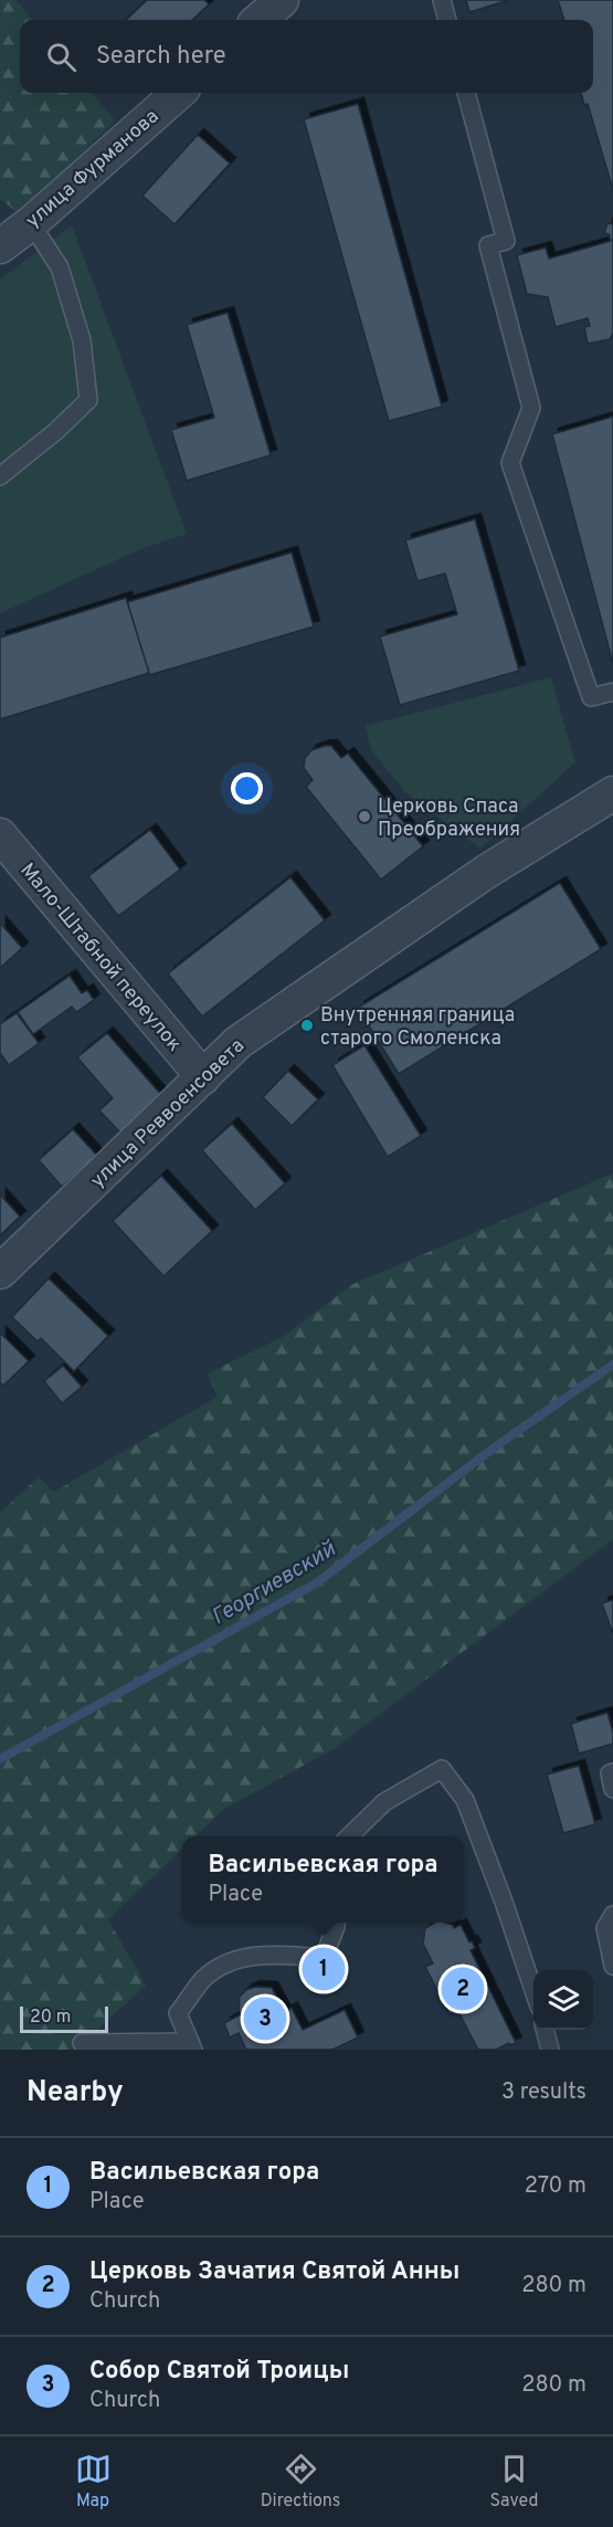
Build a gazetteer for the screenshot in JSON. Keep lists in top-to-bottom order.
{
  "streets": {
    "street": ["улица Фурманова", "Мало-Штабной переулок", "улица Реввоенсовета"]
  },
  "crossings": [
    ["Мало-Штабной переулок", "улица Реввоенсовета"]
  ],
  "water": ["Георгиевский"],
  "places": ["Церковь Спаса Преображения", "Внутренняя граница старого Смоленска"],
  "scale_bar": "20 m",
  "page": {
    "search": "Search here",
    "popup": ["Васильевская гора", "Place"],
    "pins": ["1", "2", "3"],
    "scale": "20 m",
    "heading": ["Nearby", "3 results"],
    "list": [
      {
        "mark": "1",
        "name": "Васильевская гора",
        "note": "Place",
        "value": "270 m"
      },
      {
        "mark": "2",
        "name": "Церковь Зачатия Святой Анны",
        "note": "Church",
        "value": "280 m"
      },
      {
        "mark": "3",
        "name": "Собор Святой Троицы",
        "note": "Church",
        "value": "280 m"
      }
    ],
    "nav": ["Map", "Directions", "Saved"]
  }
}
